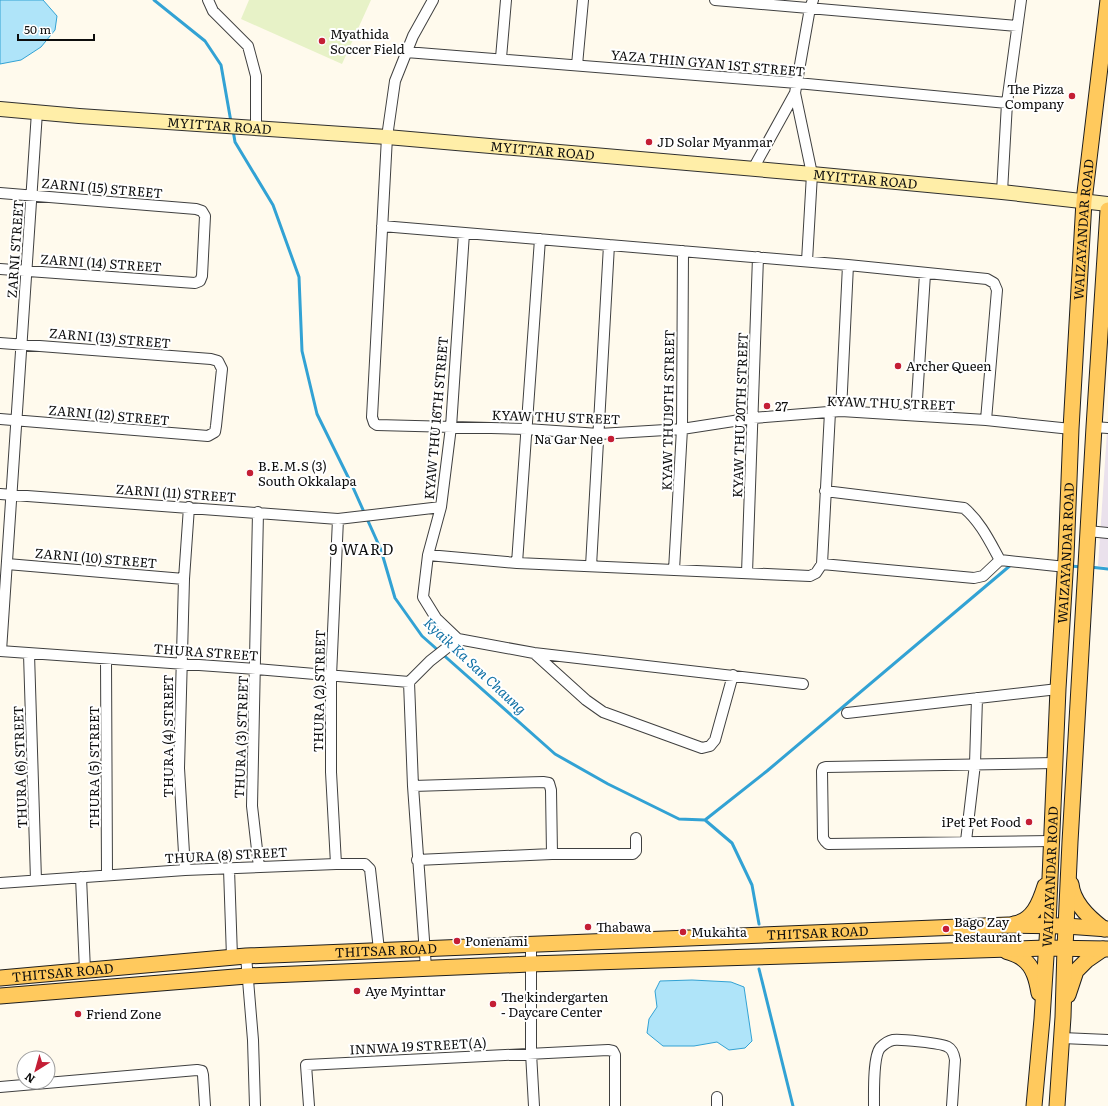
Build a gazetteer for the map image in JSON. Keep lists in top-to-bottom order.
{
  "streets": {
    "main road": ["MYITTAR ROAD", "WAIZAYANDAR ROAD", "THITSAR ROAD"],
    "street": [
      "YAZA THIN GYAN 1ST STREET",
      "ZARNI (15) STREET",
      "ZARNI STREET",
      "ZARNI (14) STREET",
      "ZARNI (13) STREET",
      "KYAW THU STREET",
      "KYAW THU19TH STREET",
      "ZARNI (12) STREET",
      "KYAW THU 20TH STREET",
      "KYAW THU 16TH STREET",
      "ZARNI (11) STREET",
      "ZARNI (10) STREET",
      "THURA STREET",
      "THURA (2) STREET",
      "THURA (4) STREET",
      "THURA (3) STREET",
      "THURA (6) STREET",
      "THURA (5) STREET",
      "THURA (8) STREET",
      "INNWA 19 STREET(A)"
    ]
  },
  "crossings": [
    ["YAZA THIN GYAN 1ST STREET", "KYAW THU STREET"],
    ["MYITTAR ROAD", "WAIZAYANDAR ROAD"],
    ["MYITTAR ROAD", "ZARNI STREET"],
    ["MYITTAR ROAD", "KYAW THU STREET"],
    ["ZARNI (15) STREET", "ZARNI STREET"],
    ["ZARNI (15) STREET", "ZARNI (14) STREET"],
    ["WAIZAYANDAR ROAD", "KYAW THU STREET"],
    ["WAIZAYANDAR ROAD", "THITSAR ROAD"],
    ["ZARNI STREET", "ZARNI (14) STREET"],
    ["ZARNI STREET", "ZARNI (13) STREET"],
    ["ZARNI STREET", "ZARNI (12) STREET"],
    ["ZARNI STREET", "ZARNI (11) STREET"],
    ["ZARNI STREET", "ZARNI (10) STREET"],
    ["ZARNI STREET", "THURA STREET"],
    ["ZARNI (13) STREET", "ZARNI (12) STREET"],
    ["KYAW THU STREET", "KYAW THU19TH STREET"],
    ["KYAW THU STREET", "KYAW THU 20TH STREET"],
    ["KYAW THU STREET", "KYAW THU 16TH STREET"],
    ["KYAW THU 16TH STREET", "ZARNI (11) STREET"],
    ["ZARNI (11) STREET", "THURA (2) STREET"],
    ["ZARNI (11) STREET", "THURA (4) STREET"],
    ["ZARNI (11) STREET", "THURA (3) STREET"],
    ["ZARNI (10) STREET", "THURA (4) STREET"],
    ["THURA STREET", "THURA (2) STREET"],
    ["THURA STREET", "THURA (4) STREET"],
    ["THURA STREET", "THURA (3) STREET"],
    ["THURA STREET", "THURA (6) STREET"],
    ["THURA STREET", "THURA (5) STREET"],
    ["THURA (2) STREET", "THURA (8) STREET"],
    ["THURA (4) STREET", "THURA (8) STREET"],
    ["THURA (3) STREET", "THURA (8) STREET"],
    ["THURA (6) STREET", "THURA (8) STREET"],
    ["THURA (5) STREET", "THURA (8) STREET"],
    ["THURA (8) STREET", "THITSAR ROAD"]
  ],
  "districts": ["9 WARD"],
  "water": ["Kyaik Ka San Chaung"],
  "places": [
    "Myathida Soccer Field",
    "The Pizza Company",
    "JD Solar Myanmar",
    "Archer Queen",
    "27",
    "Na Gar Nee",
    "B.E.M.S (3) South Okkalapa",
    "iPet Pet Food",
    "Thabawa",
    "Bago Zay Restaurant",
    "Mukahta",
    "Ponenami",
    "Aye Myinttar",
    "The kindergarten - Daycare Center",
    "Friend Zone"
  ],
  "scale_bar": "50 m",
  "north": "bottom left"
}
